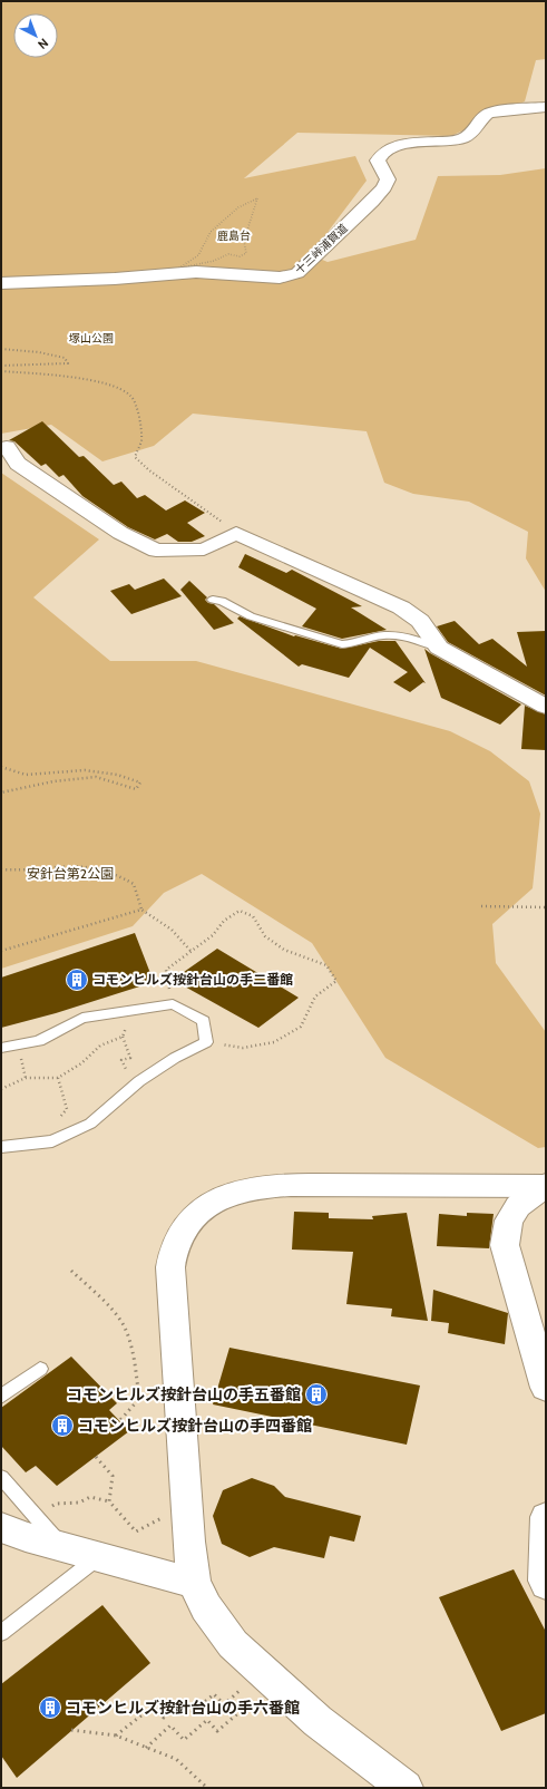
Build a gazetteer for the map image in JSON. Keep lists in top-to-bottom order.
{
  "streets": {
    "street": ["十三峠浦賀道"]
  },
  "parks": ["鹿島台", "塚山公園", "安針台第2公園"],
  "places": {
    "building": [
      "コモンヒルズ按針台山の手二番館",
      "コモンヒルズ按針台山の手五番館",
      "コモンヒルズ按針台山の手四番館",
      "コモンヒルズ按針台山の手六番館"
    ]
  },
  "north": "bottom right"
}
